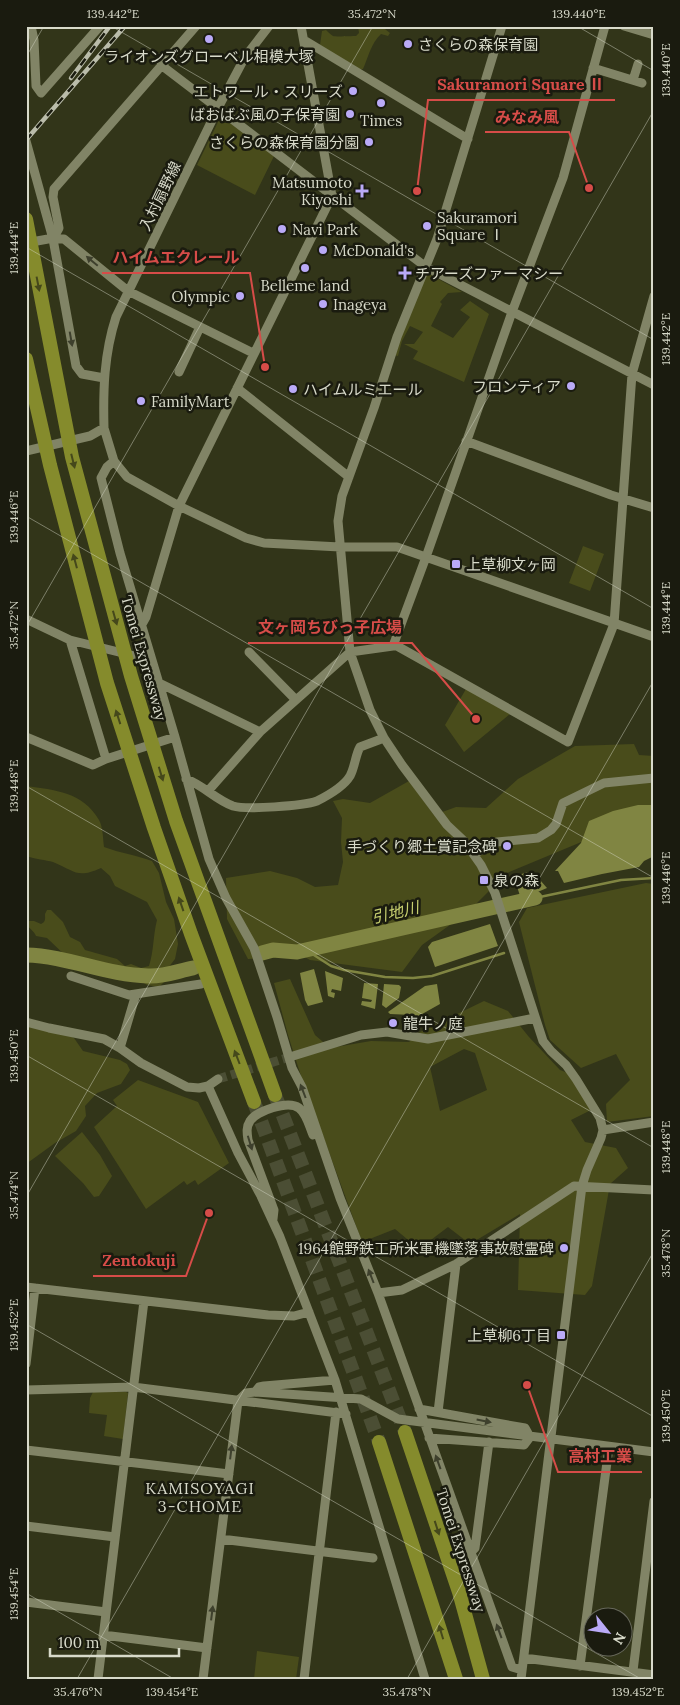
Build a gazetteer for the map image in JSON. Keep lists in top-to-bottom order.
{
  "streets": {
    "highway": ["Tomei Expressway"],
    "street": ["入村扇野線"]
  },
  "districts": ["KAMISOYAGI 3-CHOME"],
  "water": ["引地川"],
  "places": {
    "other": [
      "ライオンズグローベル相模大塚",
      "さくらの森保育園",
      "エトワール・スリーズ",
      "Times",
      "ばおばぶ風の子保育園",
      "さくらの森保育園分園",
      "みなみ風",
      "Sakuramori Square Ⅱ",
      "Sakuramori Square Ⅰ",
      "Navi Park",
      "McDonald's",
      "Belleme land",
      "Olympic",
      "Inageya",
      "ハイムエクレール",
      "フロンティア",
      "ハイムルミエール",
      "FamilyMart",
      "文ヶ岡ちびっ子広場",
      "手づくり郷土賞記念碑",
      "龍牛ノ庭",
      "Zentokuji",
      "1964館野鉄工所米軍機墜落事故慰霊碑",
      "高村工業"
    ],
    "health": ["Matsumoto Kiyoshi", "チアーズファーマシー"],
    "transit": ["上草柳文ヶ岡", "泉の森", "上草柳6丁目"]
  },
  "scale_bar": "100 m",
  "north": "bottom right",
  "coordinates": [
    "139.442°E",
    "35.472°N",
    "139.440°E",
    "139.444°E",
    "139.446°E",
    "139.448°E",
    "139.450°E",
    "35.474°N",
    "35.478°N",
    "139.452°E",
    "139.454°E",
    "35.476°N"
  ]
}
